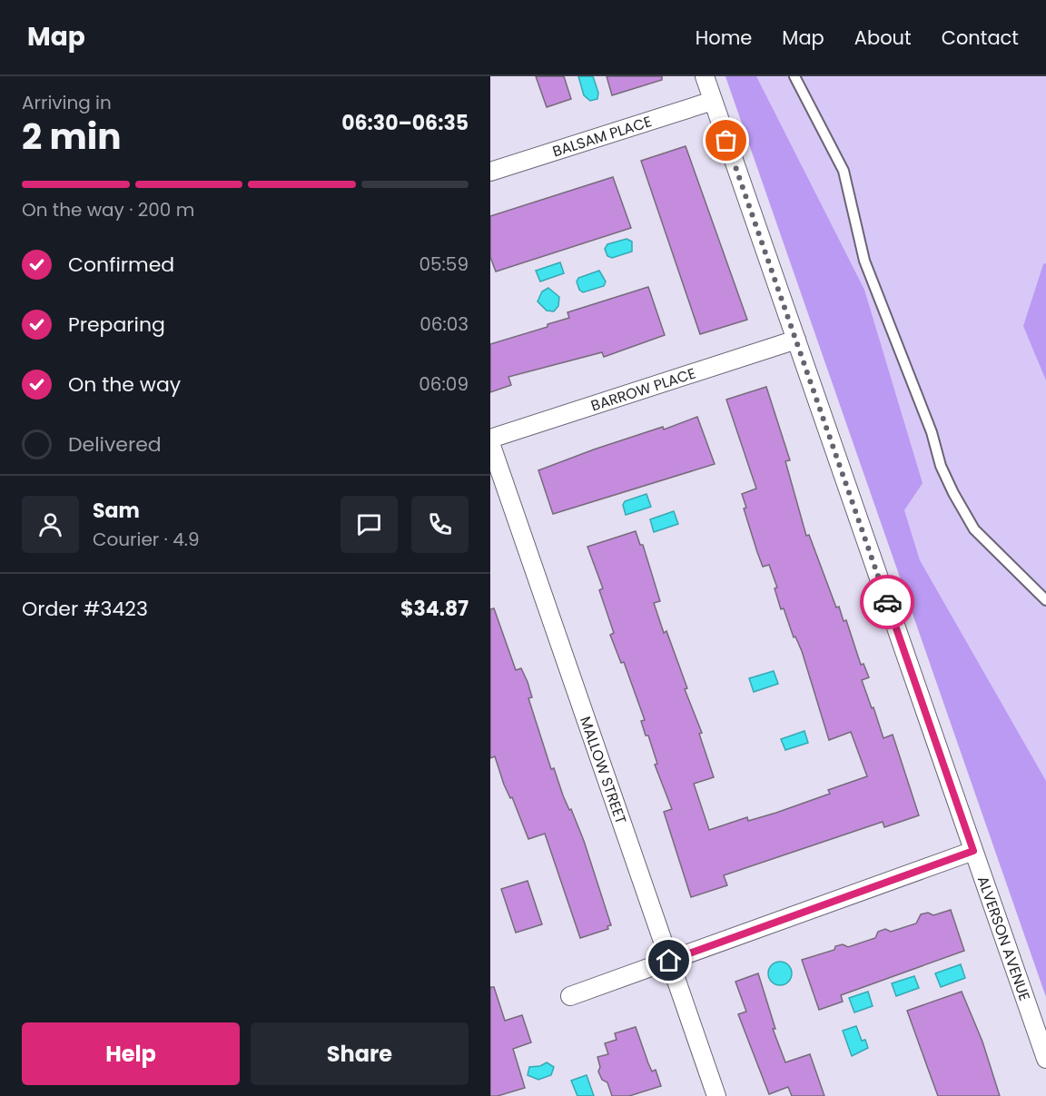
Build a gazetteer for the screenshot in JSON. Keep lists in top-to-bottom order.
{
  "streets": {
    "street": [
      "BALSAM PLACE",
      "BARROW PLACE",
      "MALLOW STREET",
      "ALVERSON AVENUE"
    ]
  },
  "crossings": [
    ["BALSAM PLACE", "ALVERSON AVENUE"],
    ["BARROW PLACE", "ALVERSON AVENUE"]
  ],
  "page": {
    "header": "Map",
    "nav": [
      "Home",
      "Map",
      "About",
      "Contact"
    ],
    "heading": ["2 min", "Arriving in", "06:30–06:35"],
    "panel": [
      "Sam",
      "Courier · 4.9",
      "Order #3423",
      "$34.87"
    ],
    "bar": "On the way · 200 m",
    "list": [
      ["Confirmed", "05:59"],
      ["Preparing", "06:03"],
      ["On the way", "06:09"],
      "Delivered"
    ],
    "buttons": ["Help", "Share"]
  }
}
